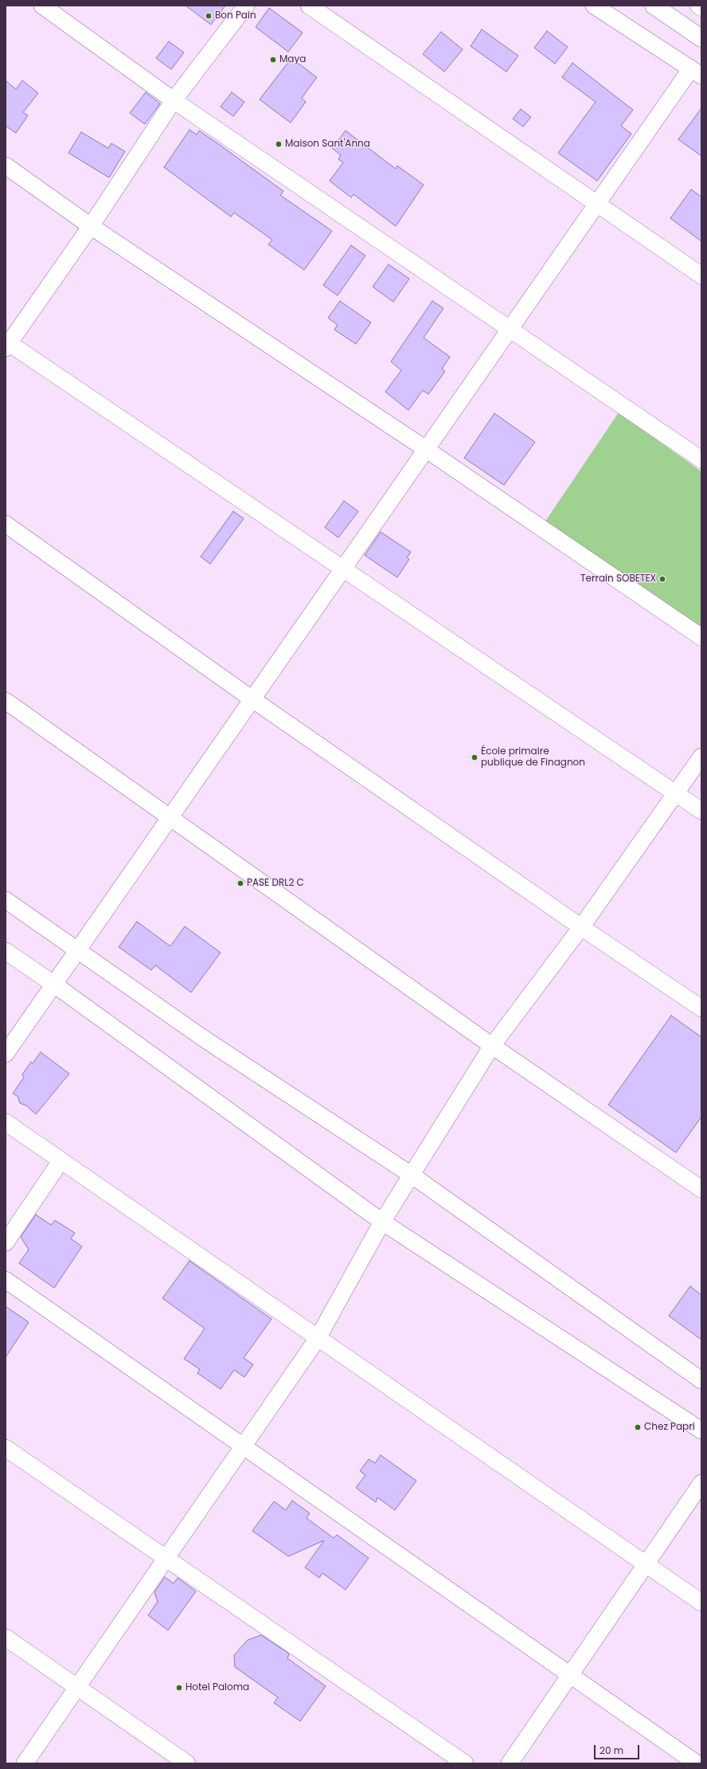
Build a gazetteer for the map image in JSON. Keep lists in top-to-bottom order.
{
  "places": [
    "Bon Pain",
    "Maya",
    "Maison Sant'Anna",
    "Terrain SOBETEX",
    "École primaire publique de Finagnon",
    "PASE DRL2 C",
    "Chez Papri",
    "Hotel Paloma"
  ],
  "scale_bar": "20 m"
}
